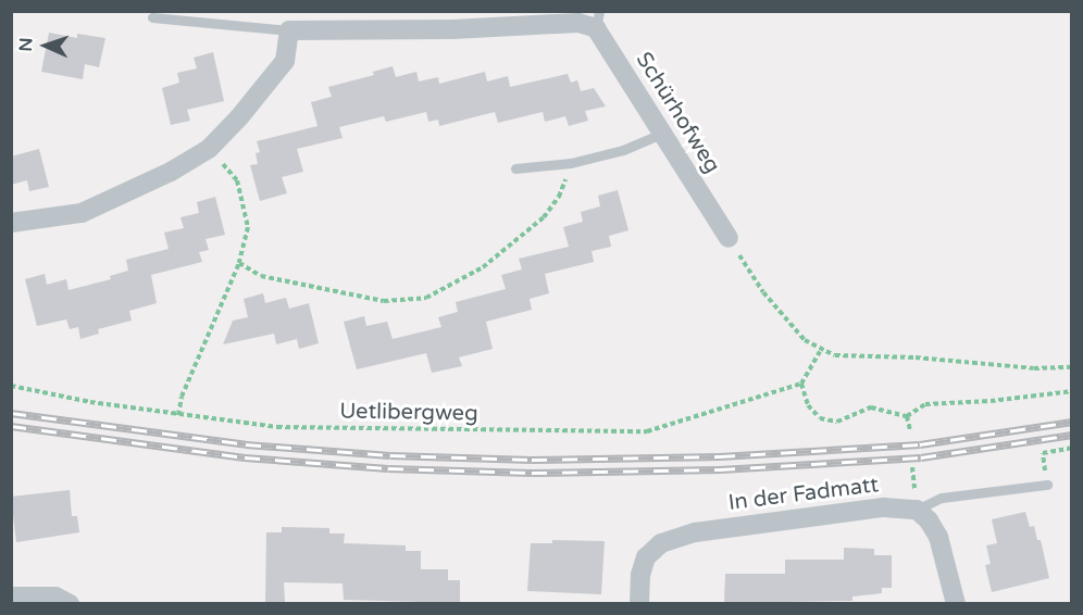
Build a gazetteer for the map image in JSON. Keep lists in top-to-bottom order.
{
  "streets": {
    "street": ["Schürhofweg", "In der Fadmatt"],
    "path": ["Uetlibergweg"]
  },
  "north": "left"
}
